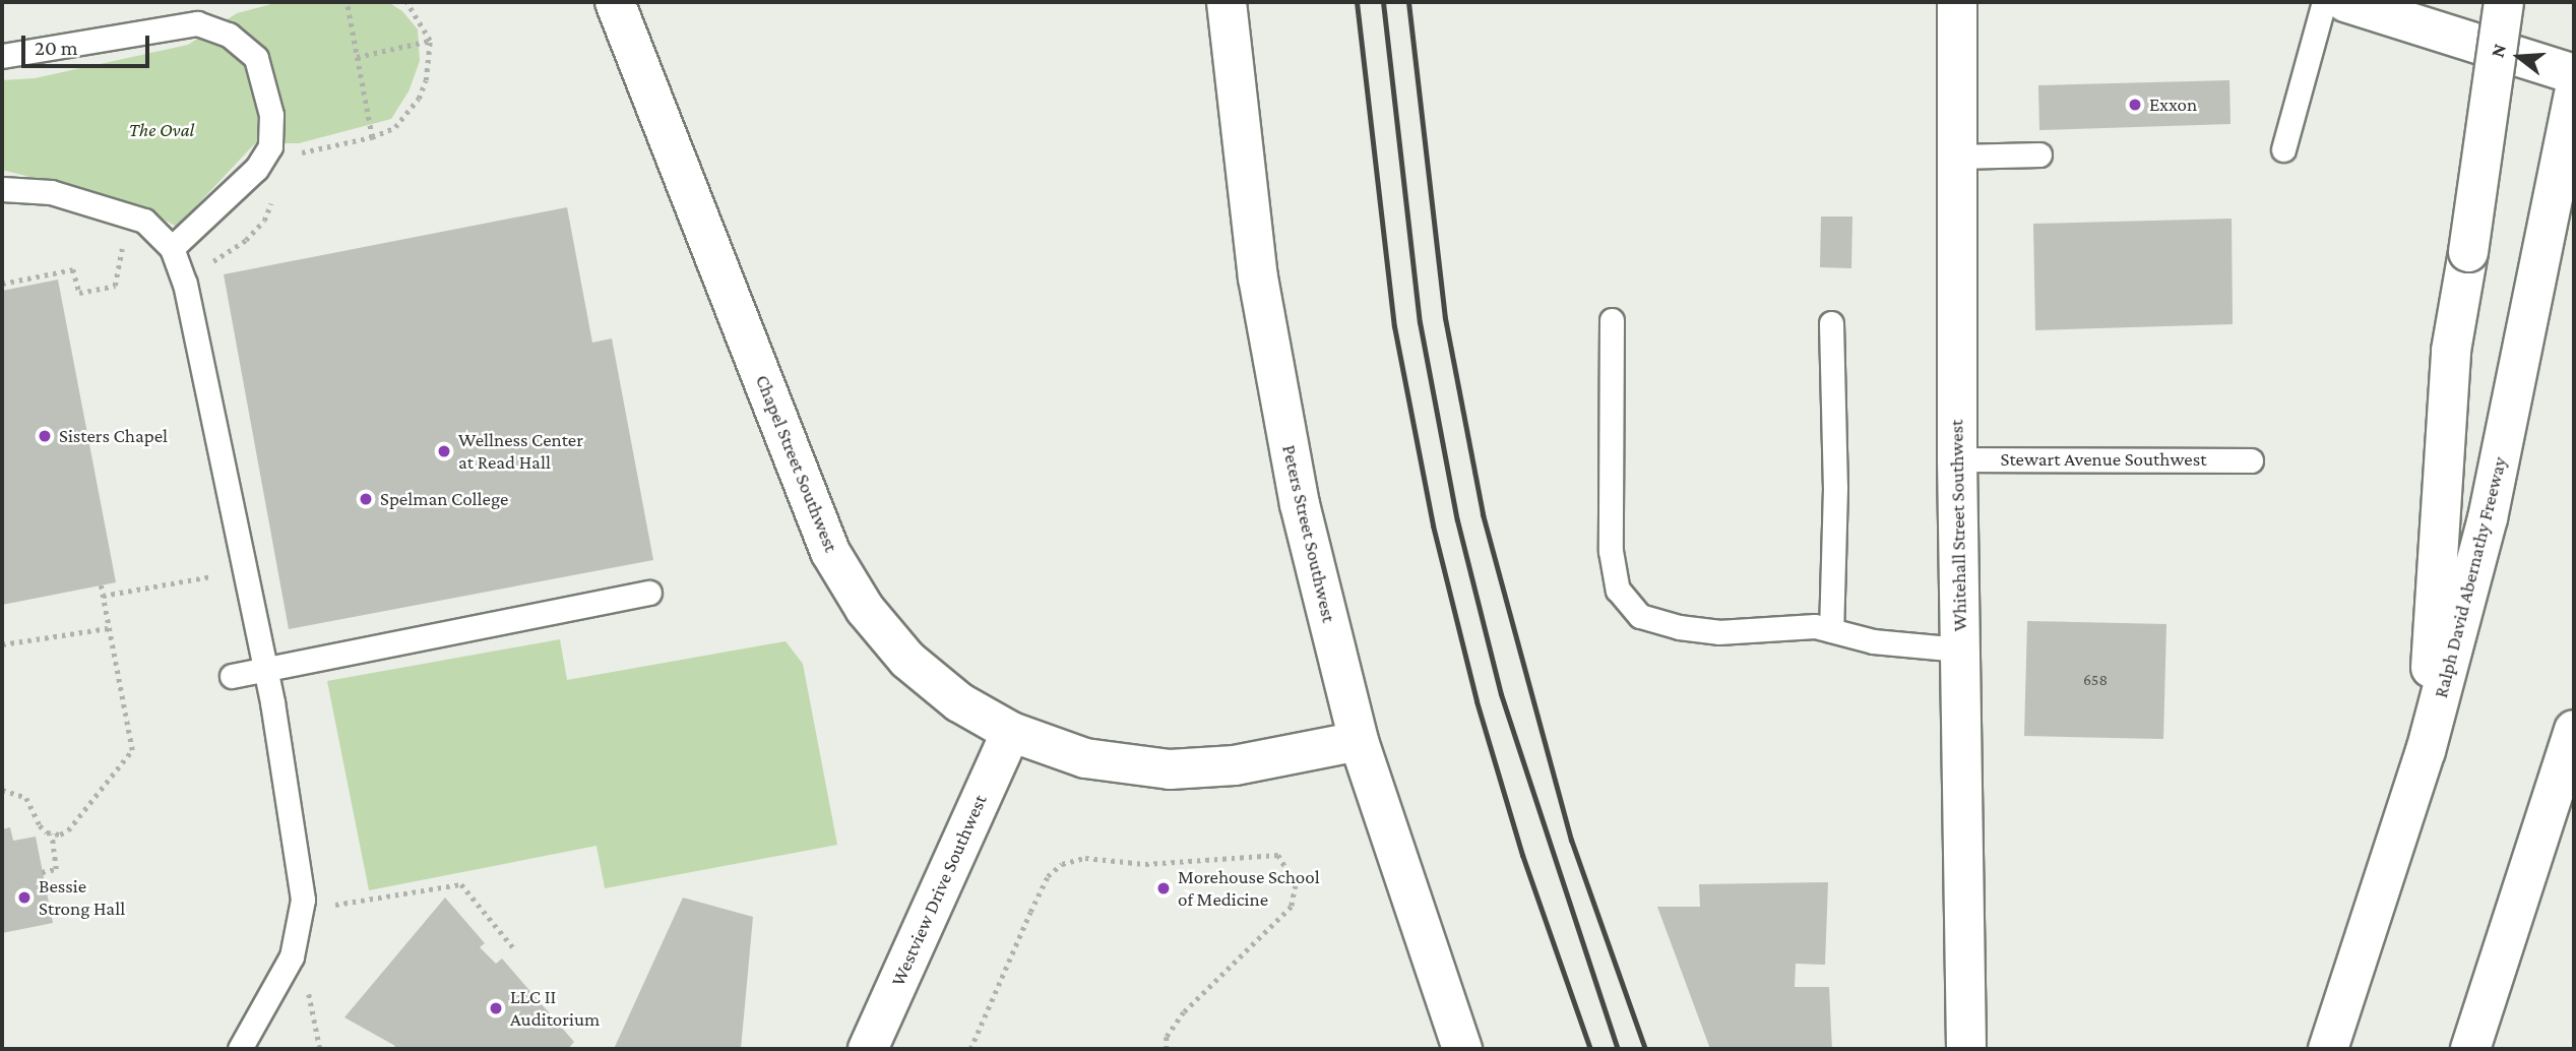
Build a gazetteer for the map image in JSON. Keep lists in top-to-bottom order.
{
  "streets": {
    "main road": [
      "Chapel Street Southwest",
      "Whitehall Street Southwest",
      "Peters Street Southwest",
      "Ralph David Abernathy Freeway",
      "Westview Drive Southwest"
    ],
    "lane": ["Stewart Avenue Southwest"]
  },
  "crossings": [
    ["Stewart Avenue Southwest", "Whitehall Street Southwest"],
    ["Chapel Street Southwest", "Peters Street Southwest"],
    ["Chapel Street Southwest", "Westview Drive Southwest"]
  ],
  "parks": ["The Oval"],
  "places": [
    "Exxon",
    "Sisters Chapel",
    "Wellness Center at Read Hall",
    "Spelman College",
    "Morehouse School of Medicine",
    "Bessie Strong Hall",
    "LLC II Auditorium"
  ],
  "house_numbers": ["658"],
  "scale_bar": "20 m",
  "north": "left"
}
